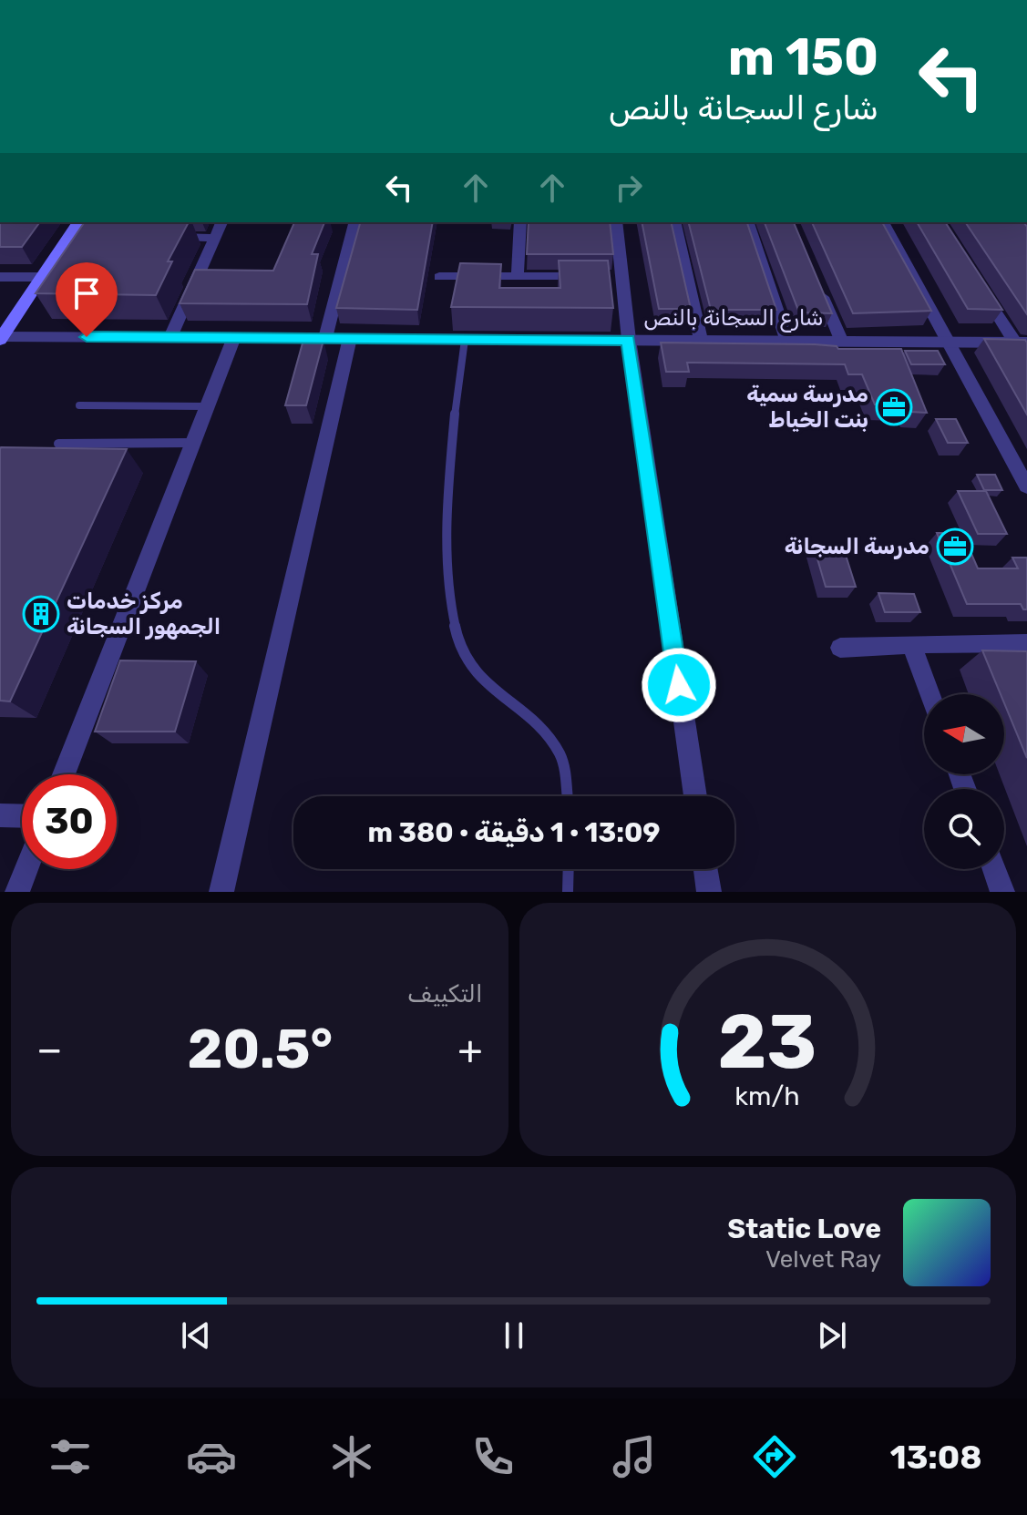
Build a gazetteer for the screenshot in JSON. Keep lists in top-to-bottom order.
{
  "streets": {
    "street": ["شارع السجانة بالنص"]
  },
  "places": {
    "office": ["مدرسة سمية بنت الخياط", "مدرسة السجانة"],
    "building": ["مركز خدمات الجمهور السجانة"]
  },
  "north": "left",
  "page": {
    "turn": ["150 m", "شارع السجانة بالنص"],
    "limit": "30",
    "trip": "13:09 · 1 دقيقة · 380 m",
    "tile": "التكييف",
    "heat": ["−", "20.5°", "+"],
    "song": ["Static Love", "Velvet Ray"],
    "tabs": "13:08",
    "gauge": ["23", "km/h"]
  }
}
